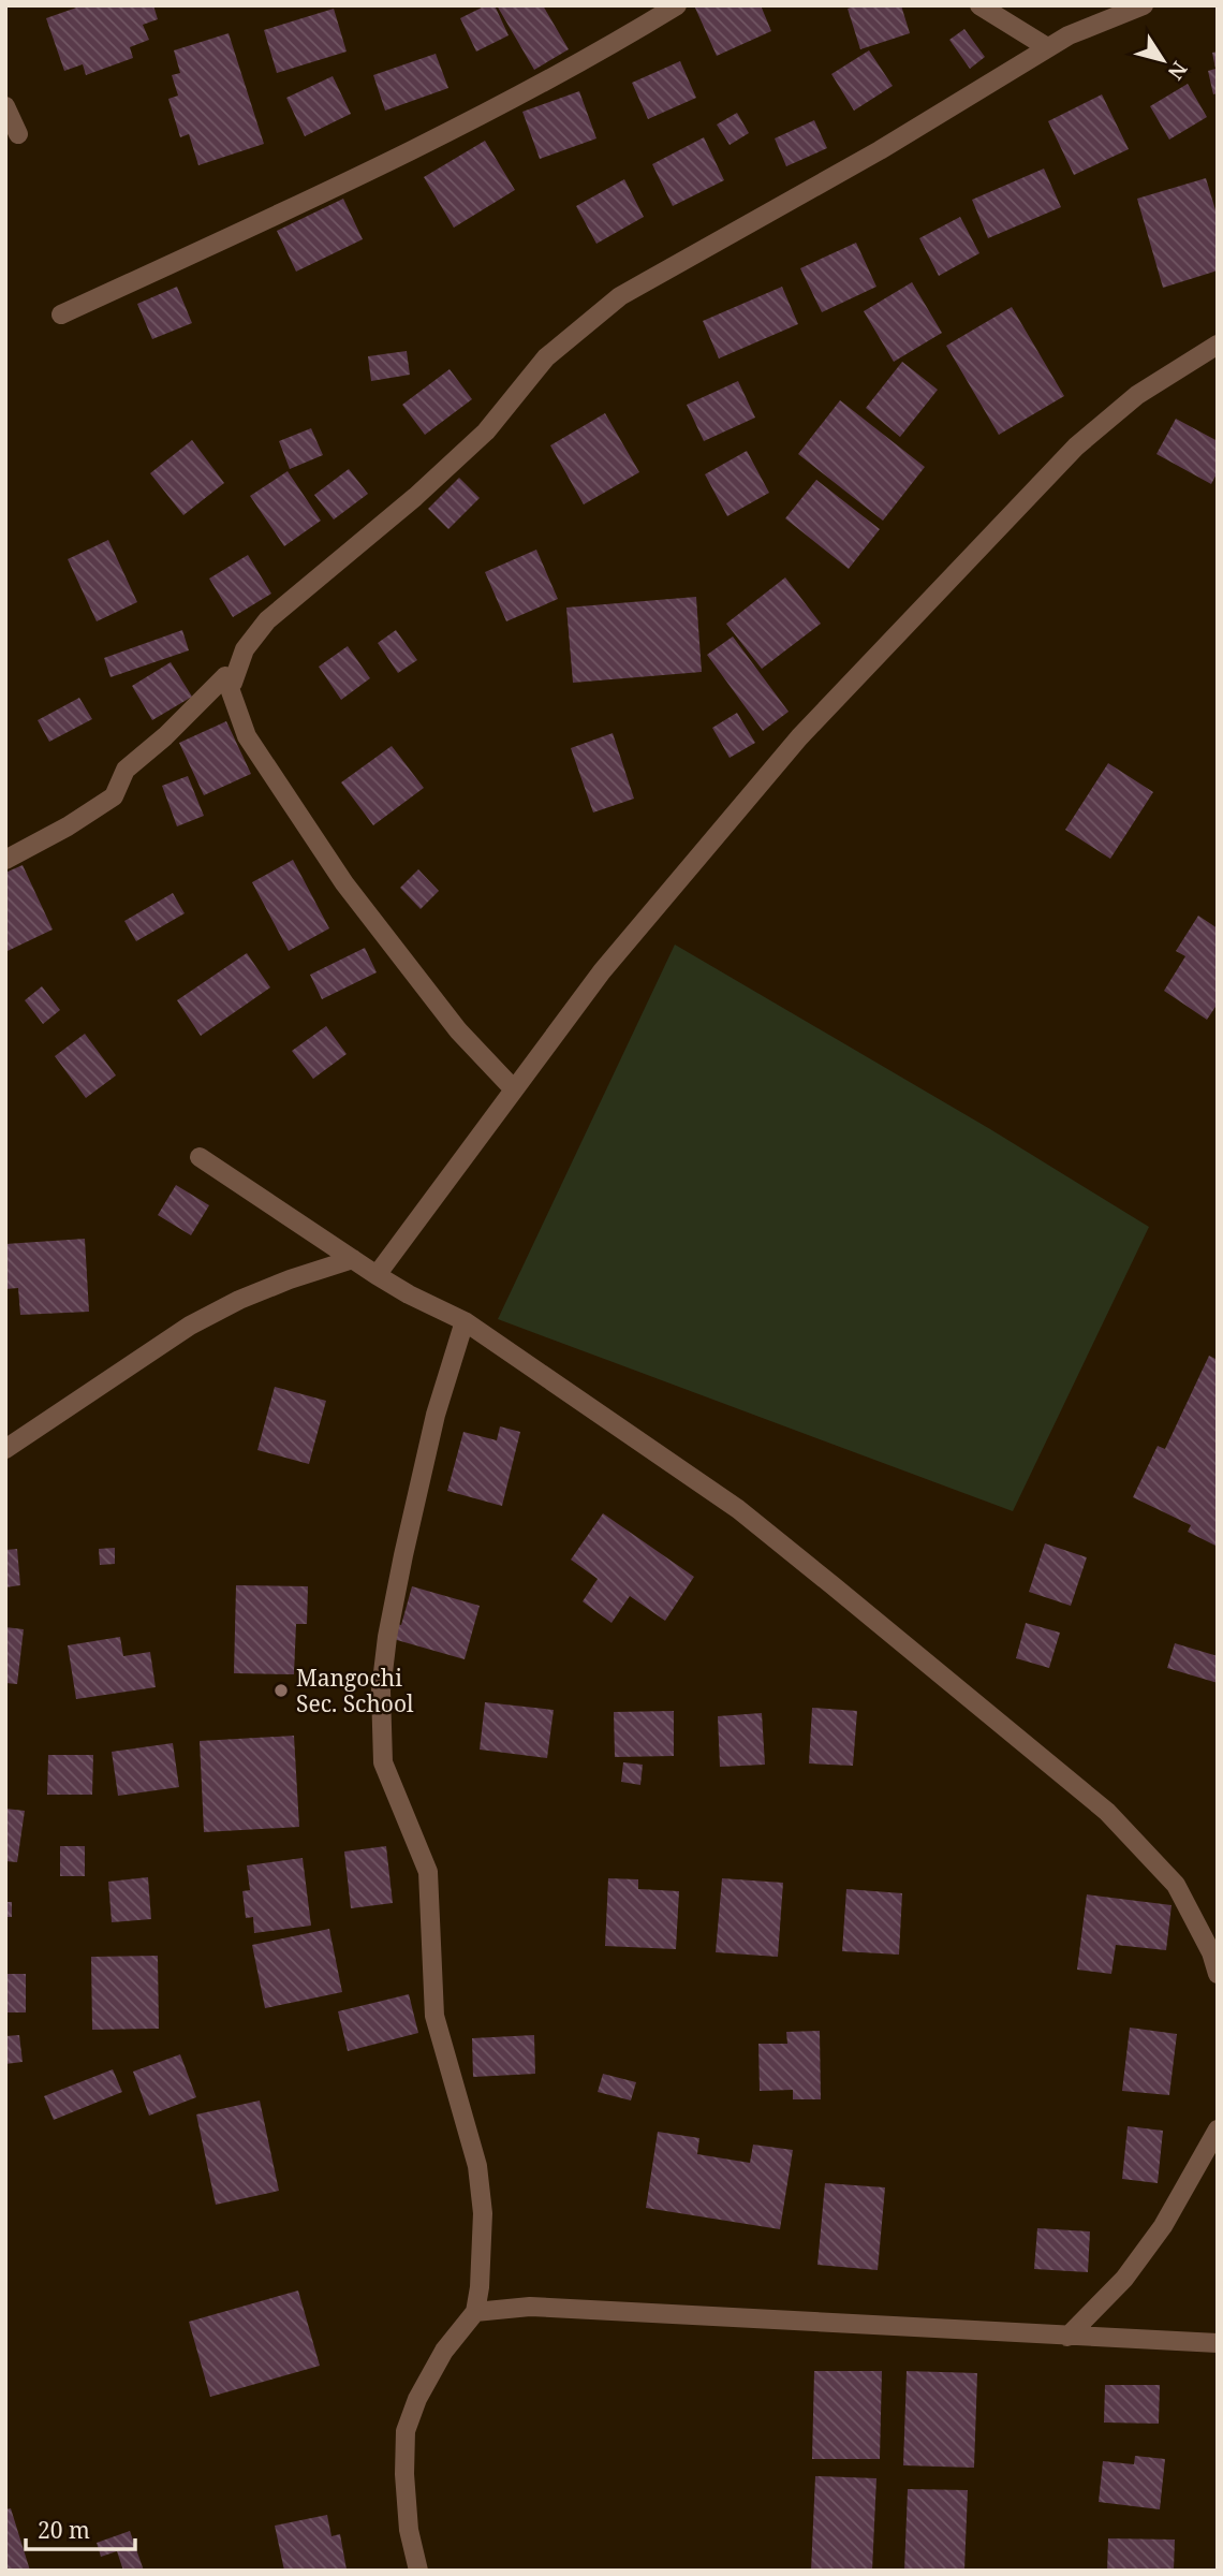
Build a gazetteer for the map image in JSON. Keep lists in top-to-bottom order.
{
  "places": ["Mangochi Sec. School"],
  "scale_bar": "20 m",
  "north": "bottom right"
}
